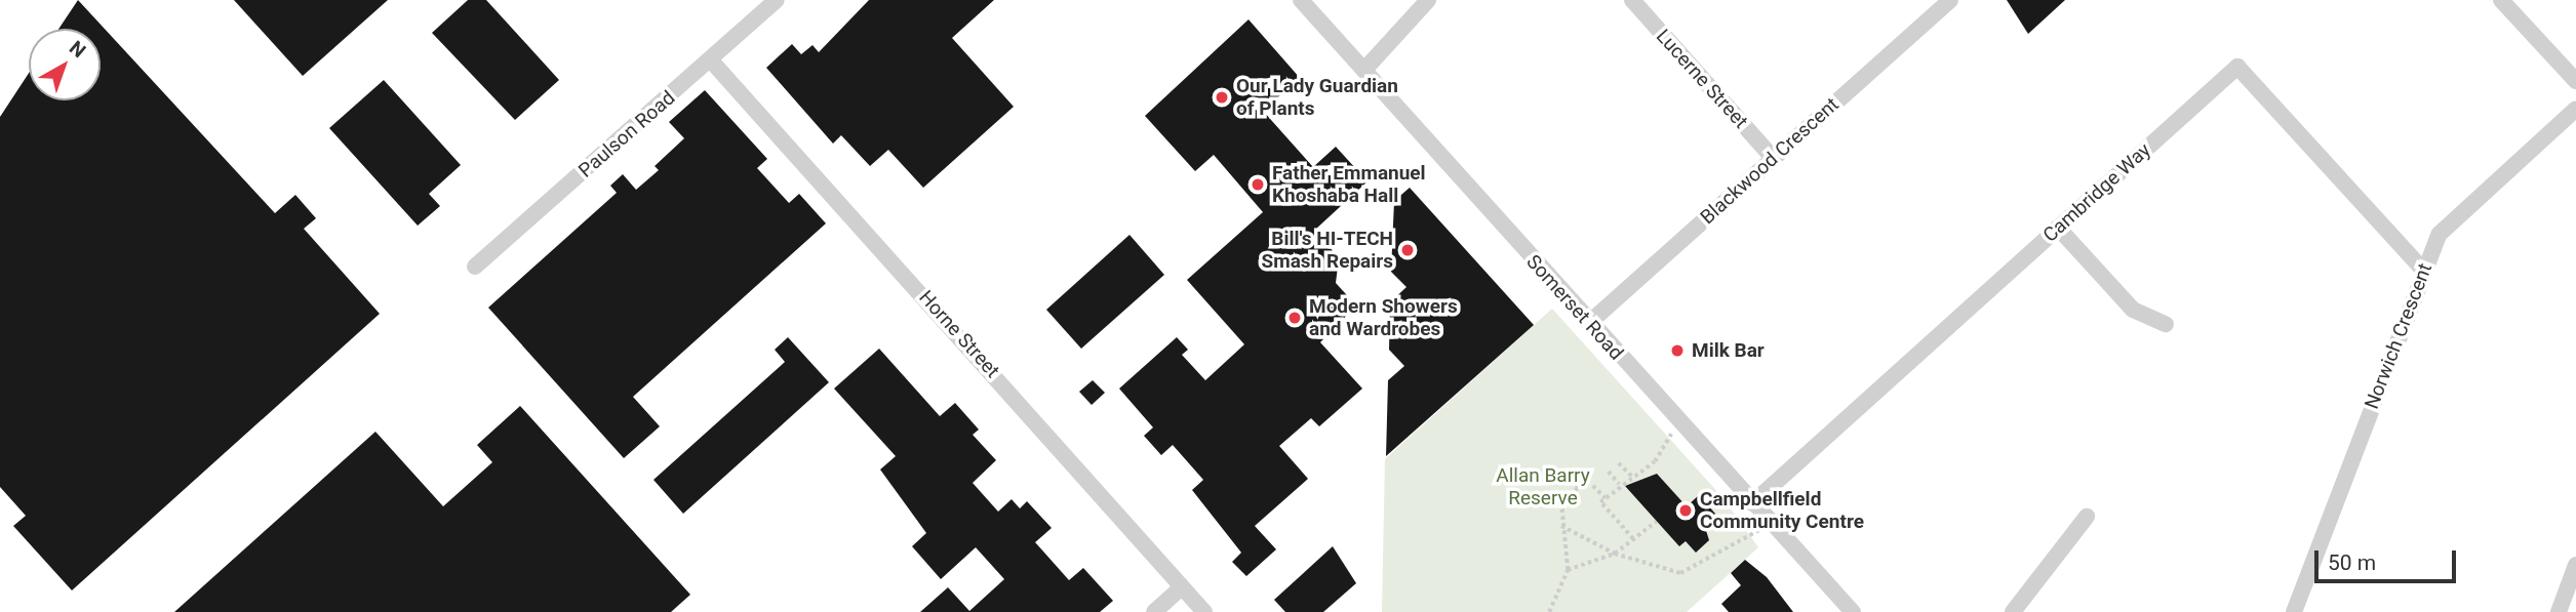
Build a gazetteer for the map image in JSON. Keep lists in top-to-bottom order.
{
  "streets": {
    "street": [
      "Lucerne Street",
      "Paulson Road",
      "Blackwood Crescent",
      "Cambridge Way",
      "Somerset Road",
      "Horne Street",
      "Norwich Crescent"
    ]
  },
  "crossings": [
    ["Lucerne Street", "Blackwood Crescent"],
    ["Paulson Road", "Horne Street"],
    ["Blackwood Crescent", "Somerset Road"],
    ["Cambridge Way", "Somerset Road"],
    ["Cambridge Way", "Norwich Crescent"]
  ],
  "parks": ["Allan Barry Reserve"],
  "places": [
    "Our Lady Guardian of Plants",
    "Father Emmanuel Khoshaba Hall",
    "Bill's HI-TECH Smash Repairs",
    "Modern Showers and Wardrobes",
    "Milk Bar",
    "Campbellfield Community Centre"
  ],
  "scale_bar": "50 m",
  "north": "top right"
}
